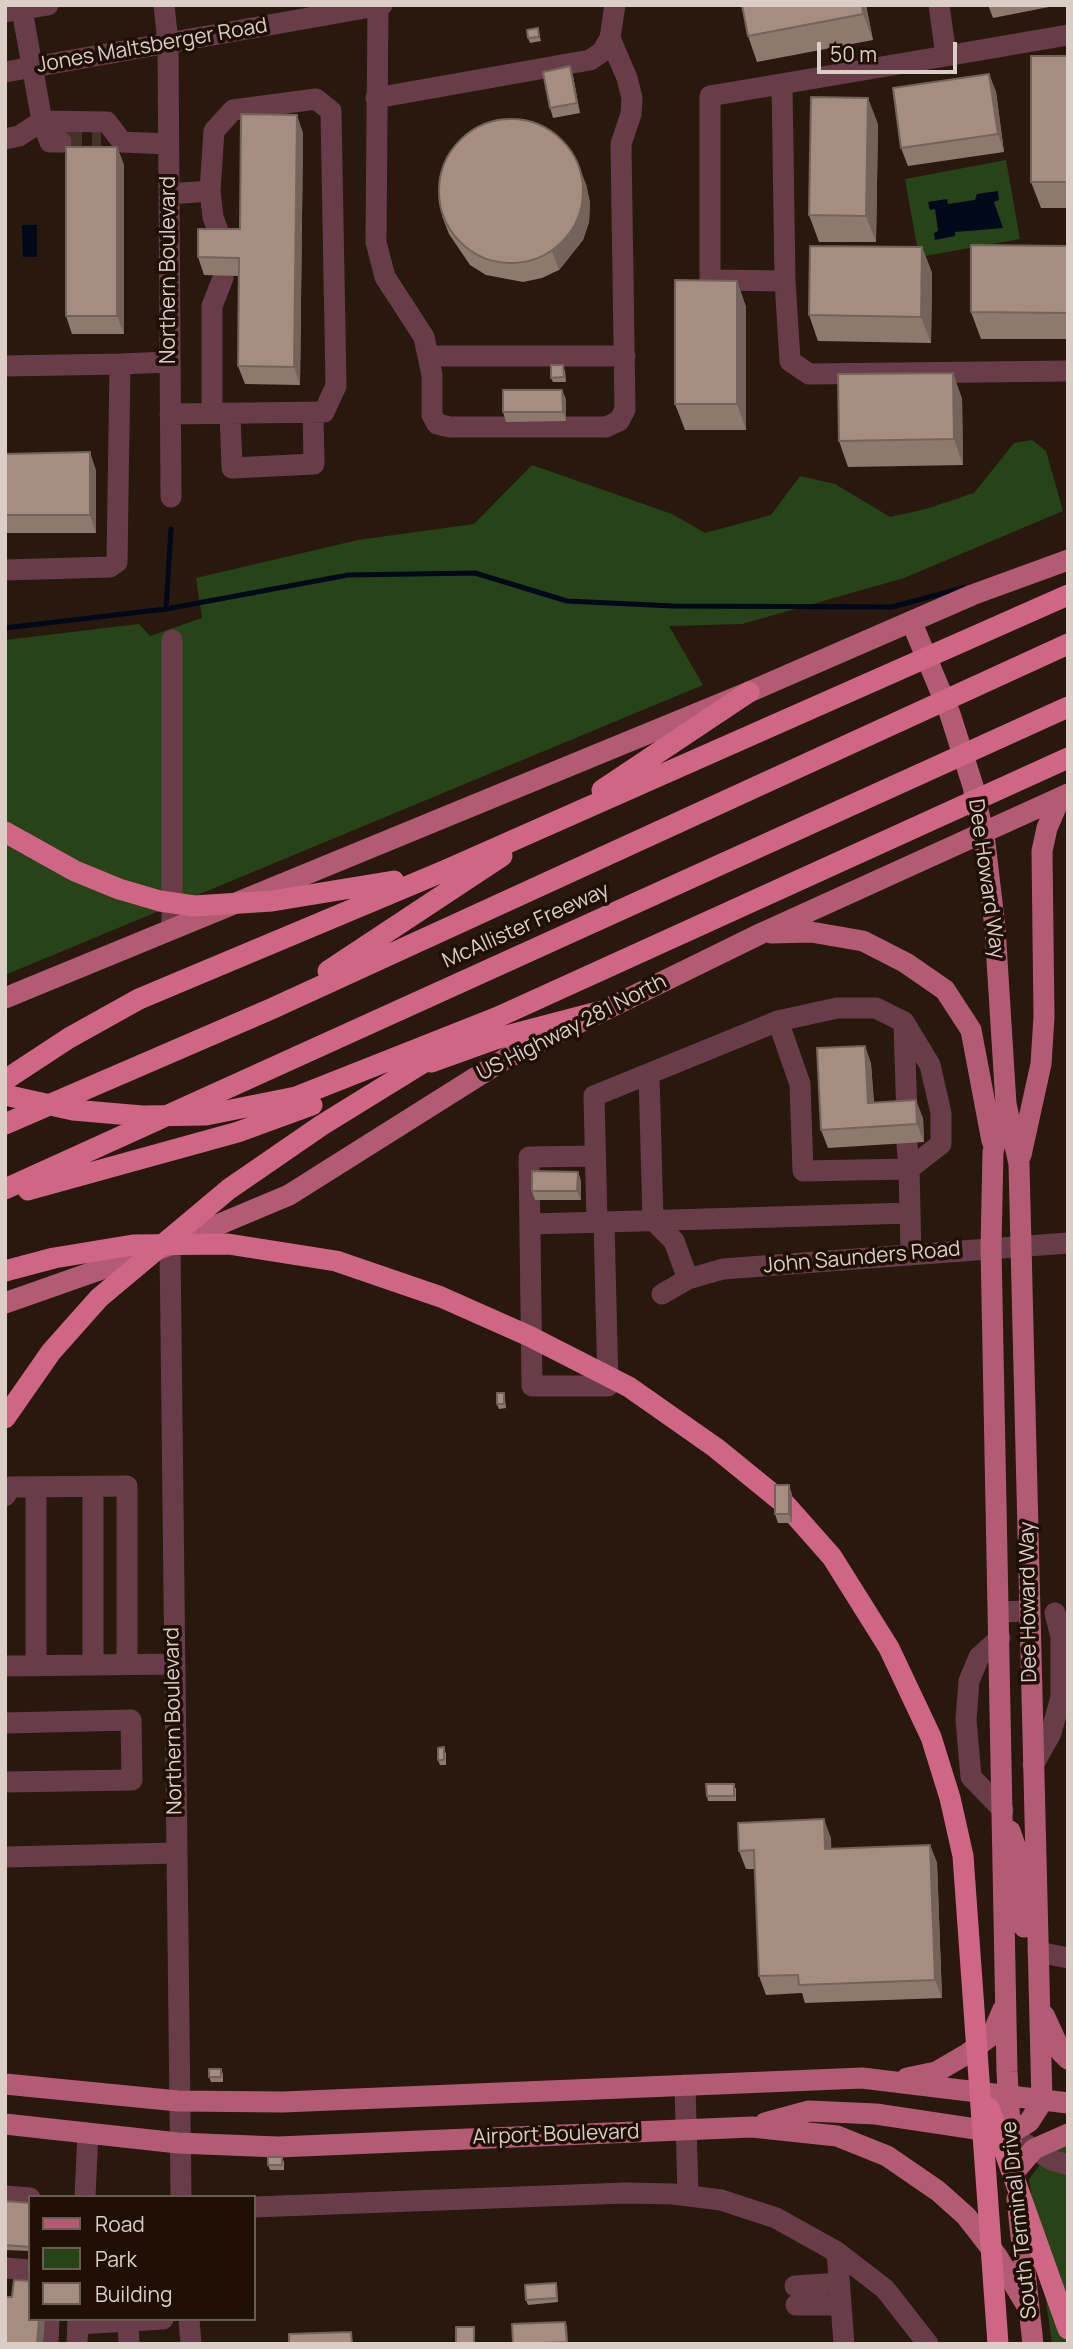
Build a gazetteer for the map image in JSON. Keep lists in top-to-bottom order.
{
  "streets": {
    "highway": ["McAllister Freeway"],
    "main road": [
      "Dee Howard Way",
      "US Highway 281 North",
      "Airport Boulevard",
      "South Terminal Drive"
    ],
    "street": ["Jones Maltsberger Road", "Northern Boulevard", "John Saunders Road"]
  },
  "crossings": [
    ["Jones Maltsberger Road", "Northern Boulevard"],
    ["Northern Boulevard", "US Highway 281 North"],
    ["Northern Boulevard", "Airport Boulevard"],
    ["Dee Howard Way", "John Saunders Road"],
    ["Dee Howard Way", "Airport Boulevard"],
    ["Dee Howard Way", "South Terminal Drive"],
    ["Airport Boulevard", "South Terminal Drive"]
  ],
  "legend": ["Road", "Park", "Building"],
  "scale_bar": "50 m"
}
